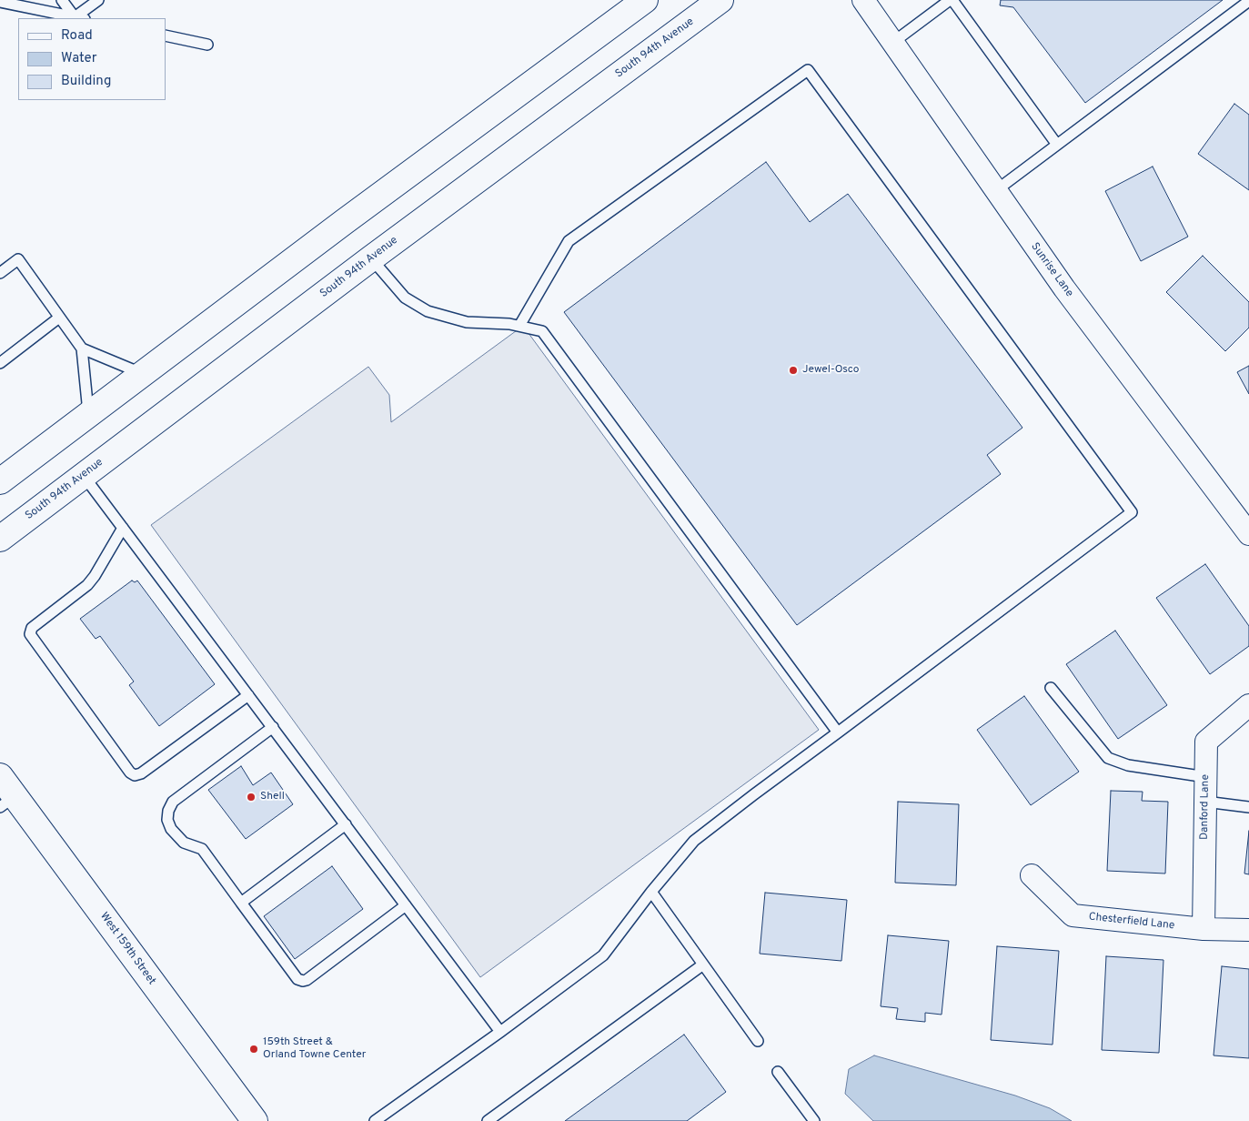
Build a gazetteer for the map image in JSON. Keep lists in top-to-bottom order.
{
  "streets": {
    "street": [
      "South 94th Avenue",
      "Sunrise Lane",
      "Danford Lane",
      "Chesterfield Lane",
      "West 159th Street"
    ]
  },
  "crossings": [
    ["Danford Lane", "Chesterfield Lane"]
  ],
  "places": ["Jewel-Osco", "Shell", "159th Street & Orland Towne Center"],
  "legend": ["Road", "Water", "Building"]
}
